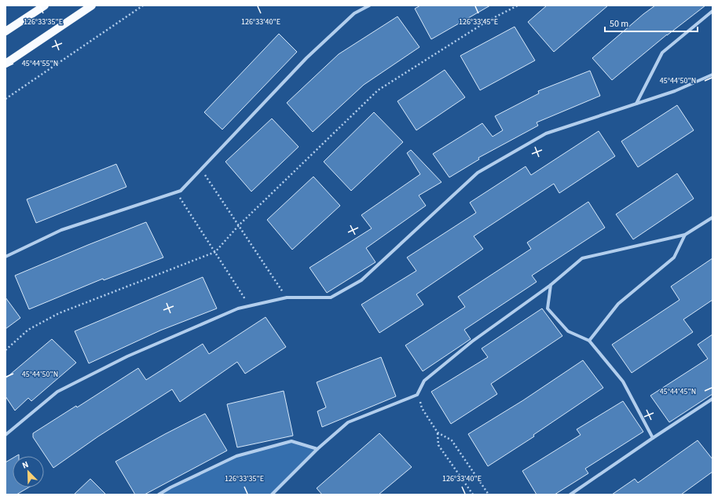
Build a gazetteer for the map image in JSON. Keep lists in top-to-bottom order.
{
  "scale_bar": "50 m",
  "north": "top left",
  "coordinates": [
    "126°33'35\"E",
    "126°33'40\"E",
    "126°33'45\"E",
    "45°44'55\"N",
    "45°44'50\"N",
    "45°44'45\"N"
  ]
}
